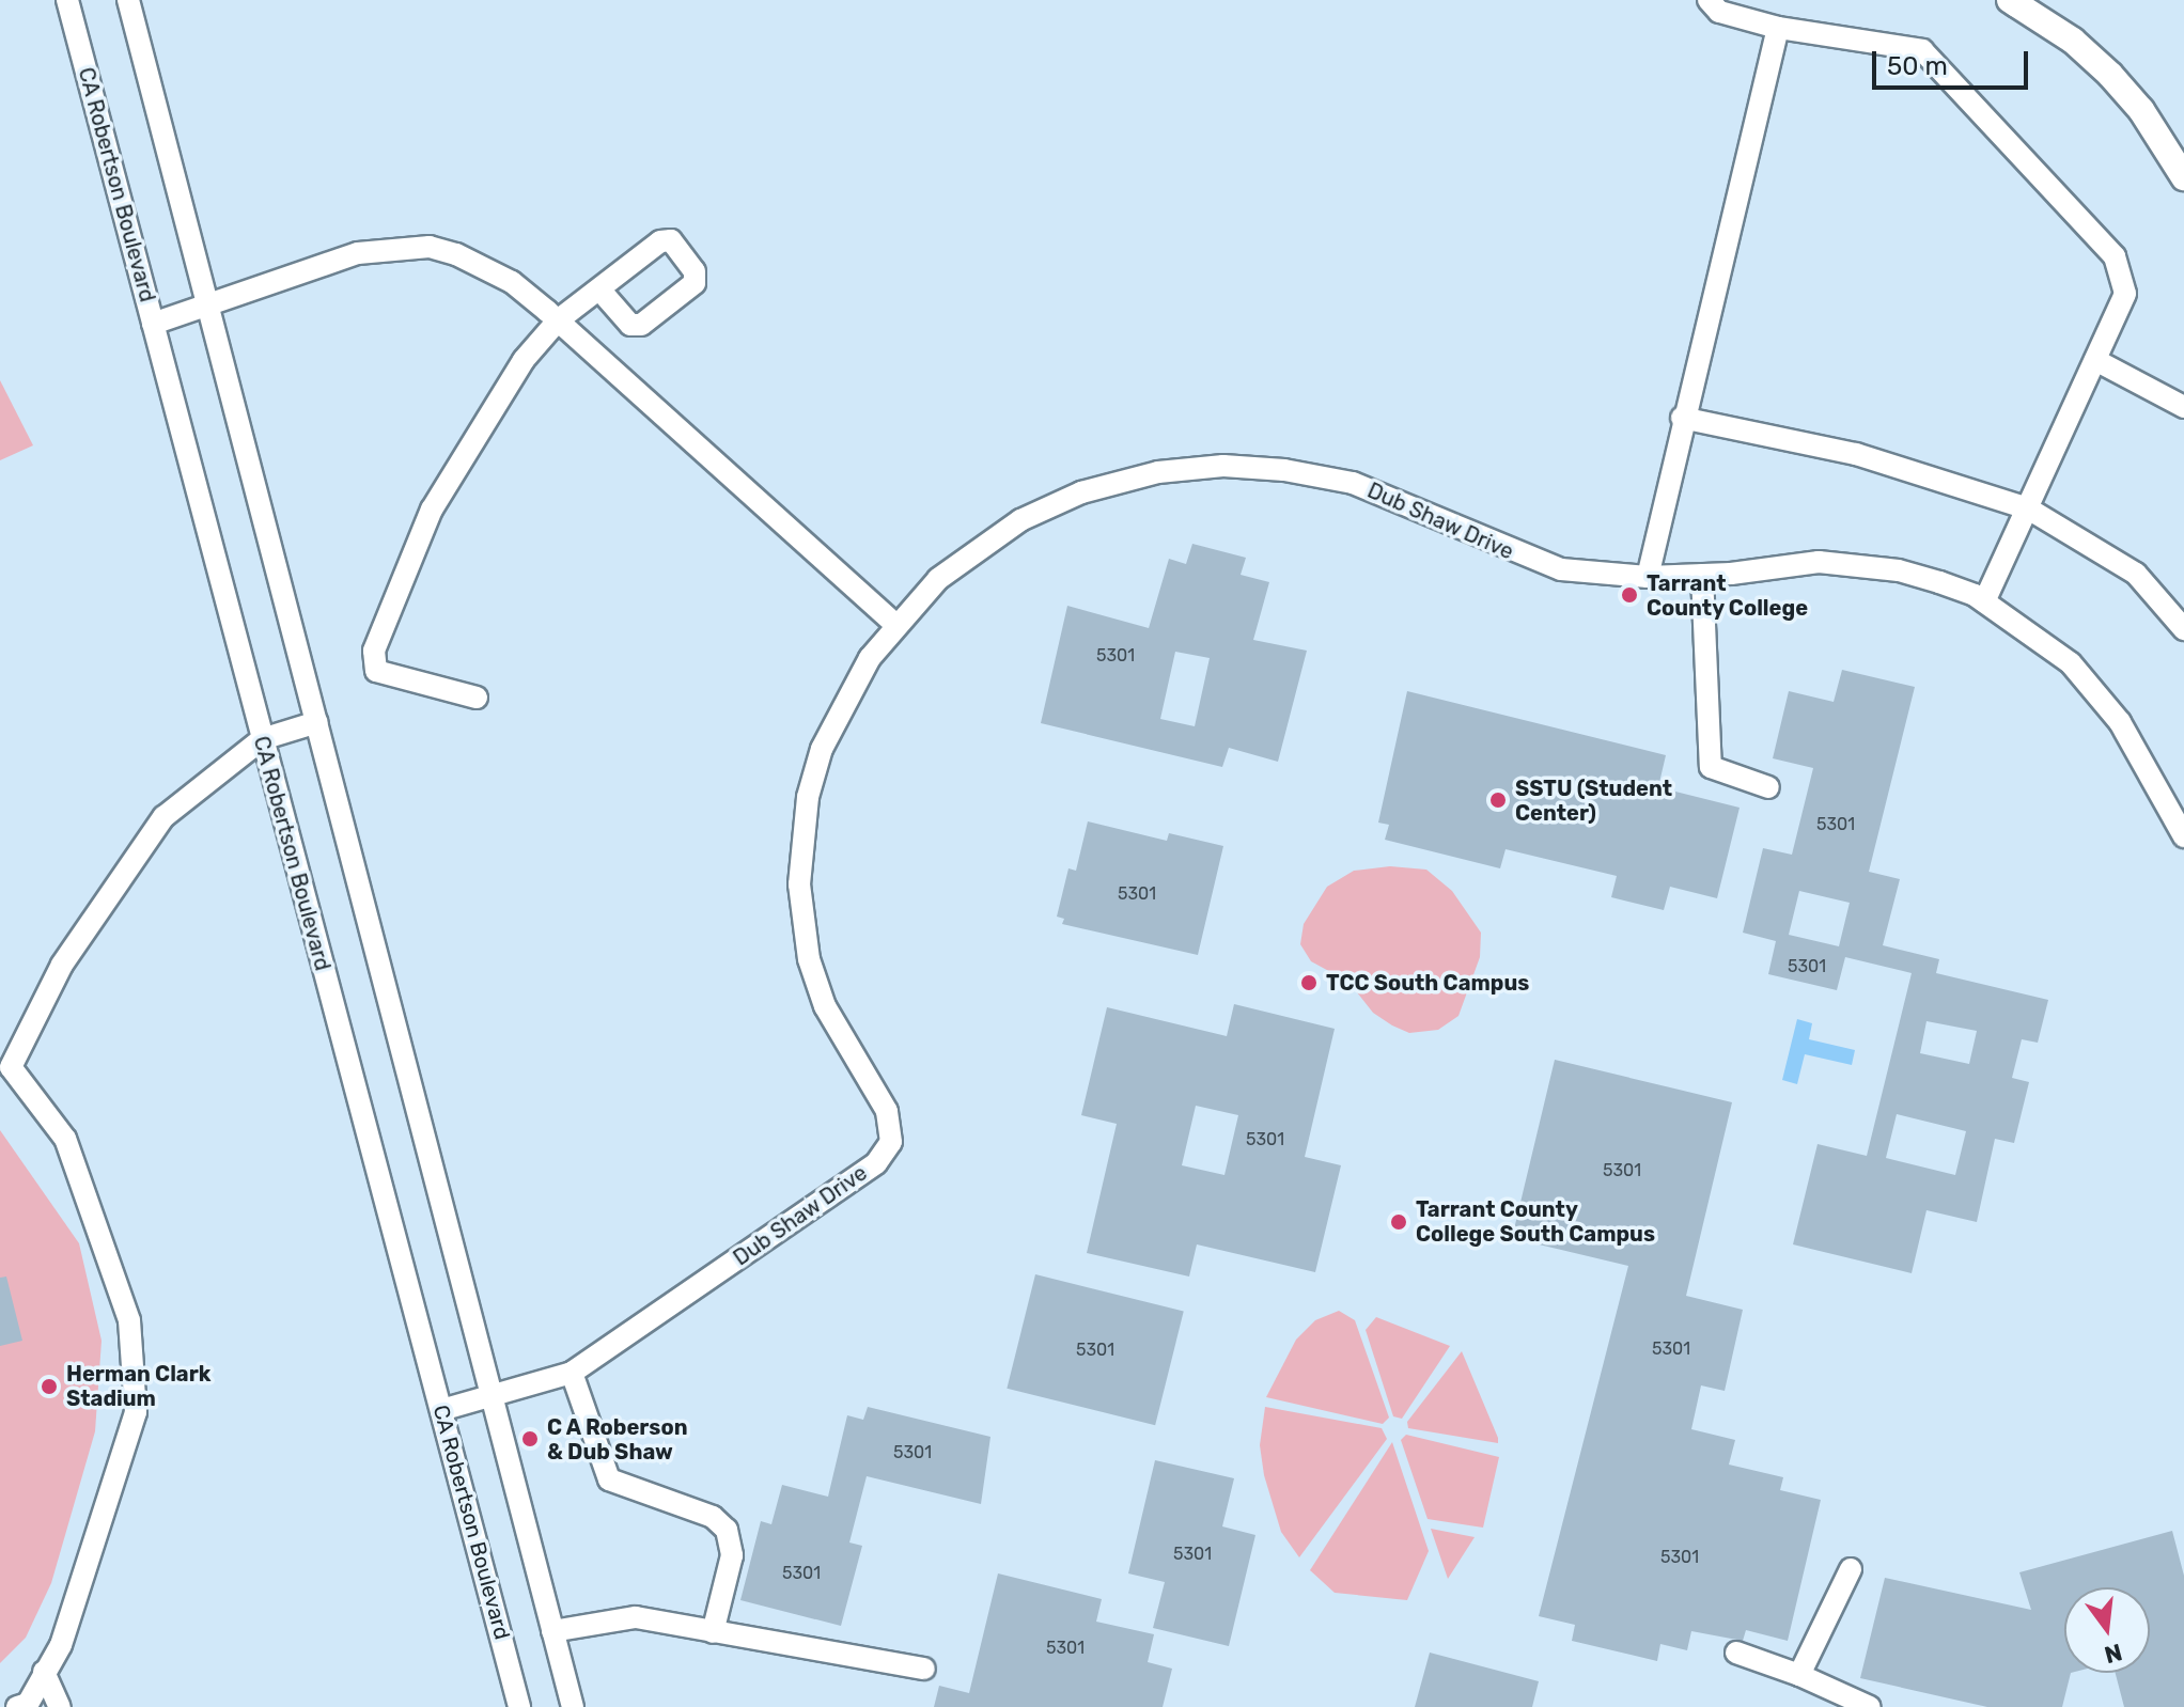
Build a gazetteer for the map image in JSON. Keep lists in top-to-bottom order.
{
  "streets": {
    "street": ["CA Robertson Boulevard", "Dub Shaw Drive"]
  },
  "crossings": [
    ["CA Robertson Boulevard", "Dub Shaw Drive"]
  ],
  "places": [
    "Tarrant County College",
    "SSTU (Student Center)",
    "TCC South Campus",
    "Tarrant County College South Campus",
    "Herman Clark Stadium",
    "C A Roberson & Dub Shaw"
  ],
  "house_numbers": [
    "5301",
    "5301",
    "5301",
    "5301",
    "5301",
    "5301",
    "5301",
    "5301",
    "5301",
    "5301",
    "5301",
    "5301",
    "5301"
  ],
  "scale_bar": "50 m",
  "north": "bottom"
}
